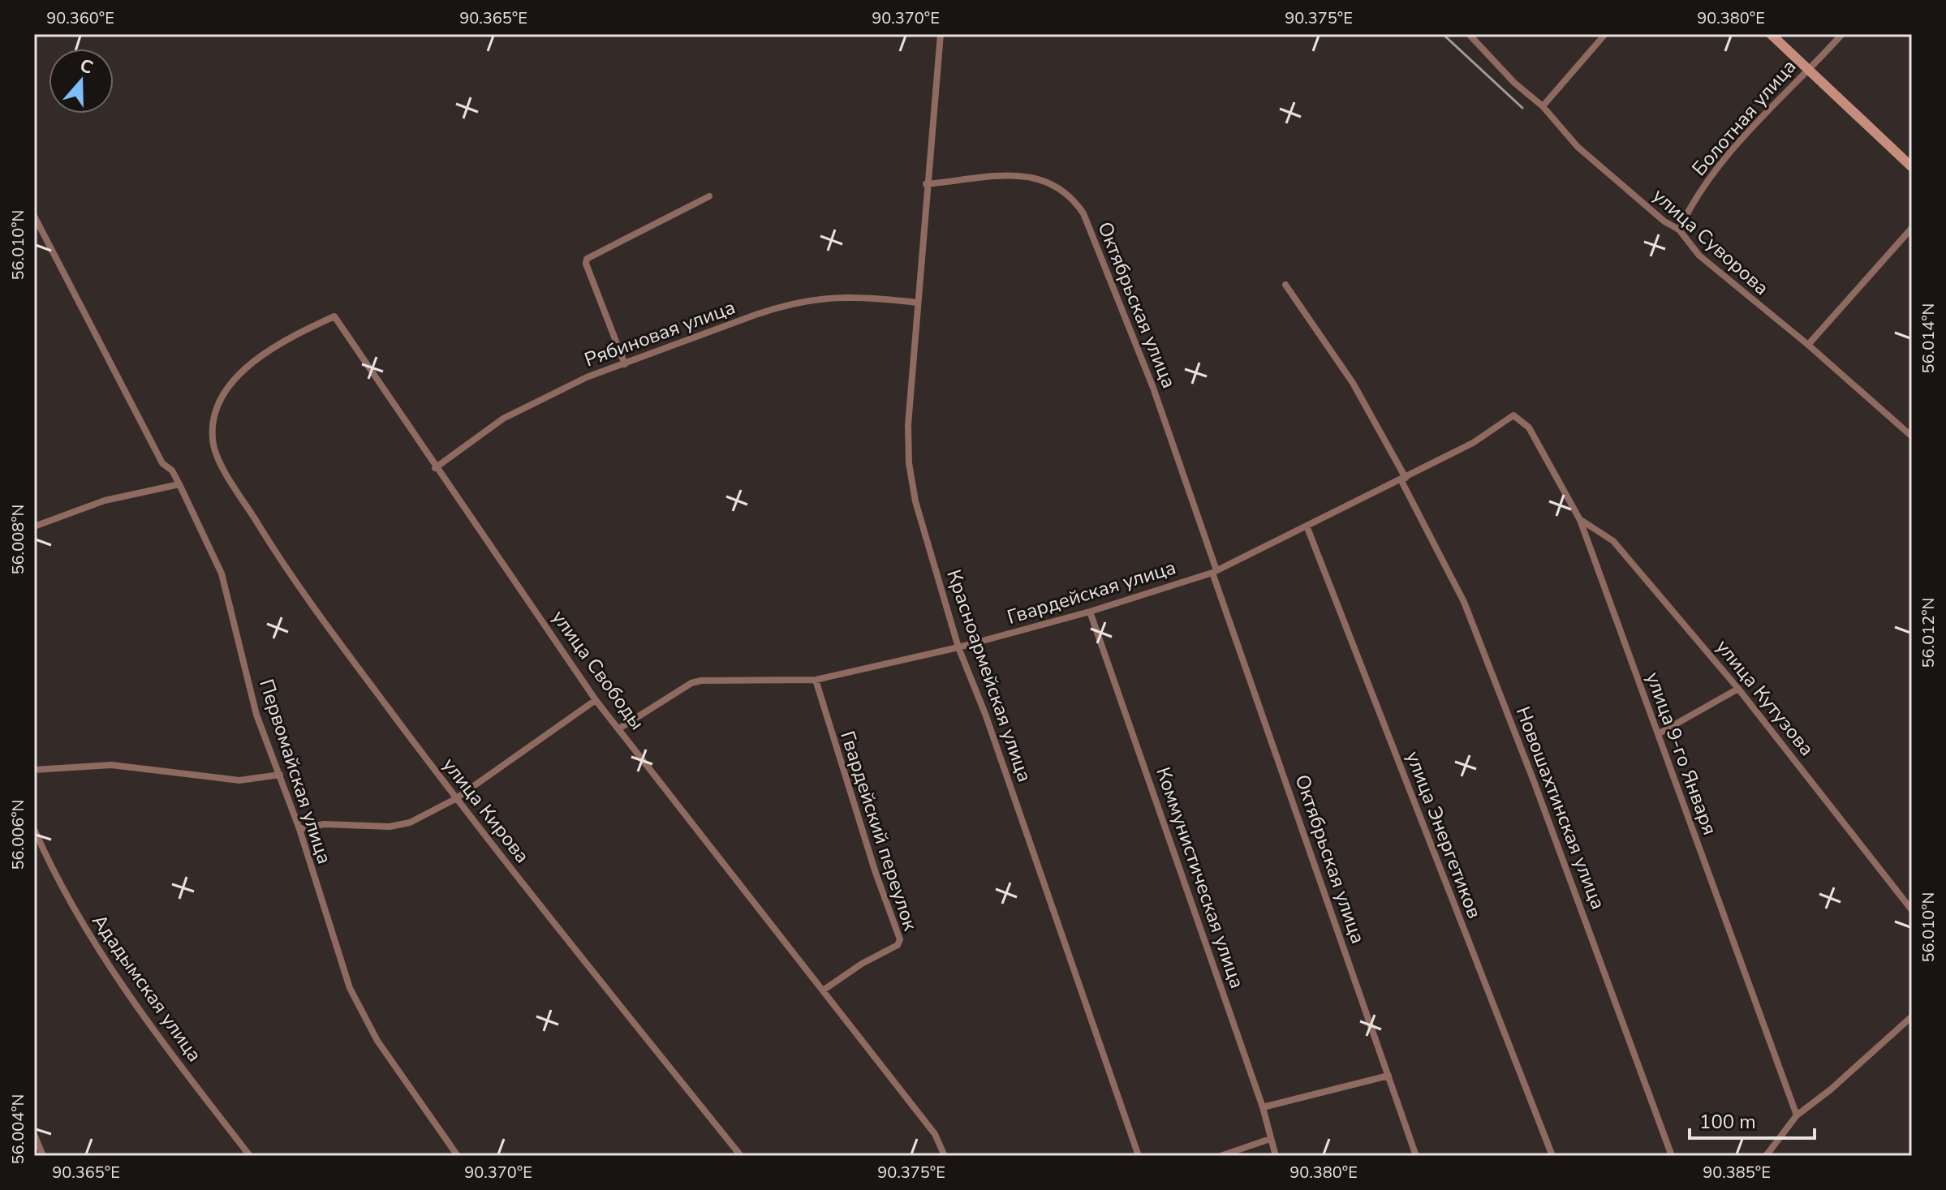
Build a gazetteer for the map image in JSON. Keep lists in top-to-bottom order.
{
  "streets": {
    "street": [
      "Болотная улица",
      "улица Суворова",
      "Октябрьская улица",
      "Рябиновая улица",
      "Гвардейская улица",
      "улица Свободы",
      "Красноармейская улица",
      "улица Кутузова",
      "улица 9-го Января",
      "Первомайская улица",
      "Новошахтинская улица",
      "улица Кирова",
      "Гвардейский переулок",
      "улица Энергетиков",
      "Коммунистическая улица",
      "Ададымская улица"
    ]
  },
  "crossings": [
    ["Болотная улица", "улица Суворова"],
    ["Октябрьская улица", "Гвардейская улица"],
    ["Октябрьская улица", "Красноармейская улица"],
    ["Рябиновая улица", "улица Свободы"],
    ["Рябиновая улица", "Красноармейская улица"],
    ["Гвардейская улица", "улица Свободы"],
    ["Гвардейская улица", "Красноармейская улица"],
    ["Гвардейская улица", "улица 9-го Января"],
    ["Гвардейская улица", "Новошахтинская улица"],
    ["Гвардейская улица", "Гвардейский переулок"],
    ["Гвардейская улица", "улица Энергетиков"],
    ["Гвардейская улица", "Коммунистическая улица"],
    ["улица Свободы", "улица Кирова"],
    ["улица Свободы", "Гвардейский переулок"],
    ["улица Кутузова", "улица 9-го Января"]
  ],
  "scale_bar": "100 m",
  "north": "top",
  "coordinates": [
    "90.360°E",
    "90.365°E",
    "90.370°E",
    "90.375°E",
    "90.380°E",
    "56.010°N",
    "56.014°N",
    "56.008°N",
    "56.012°N",
    "56.006°N",
    "56.004°N",
    "90.385°E"
  ]
}
